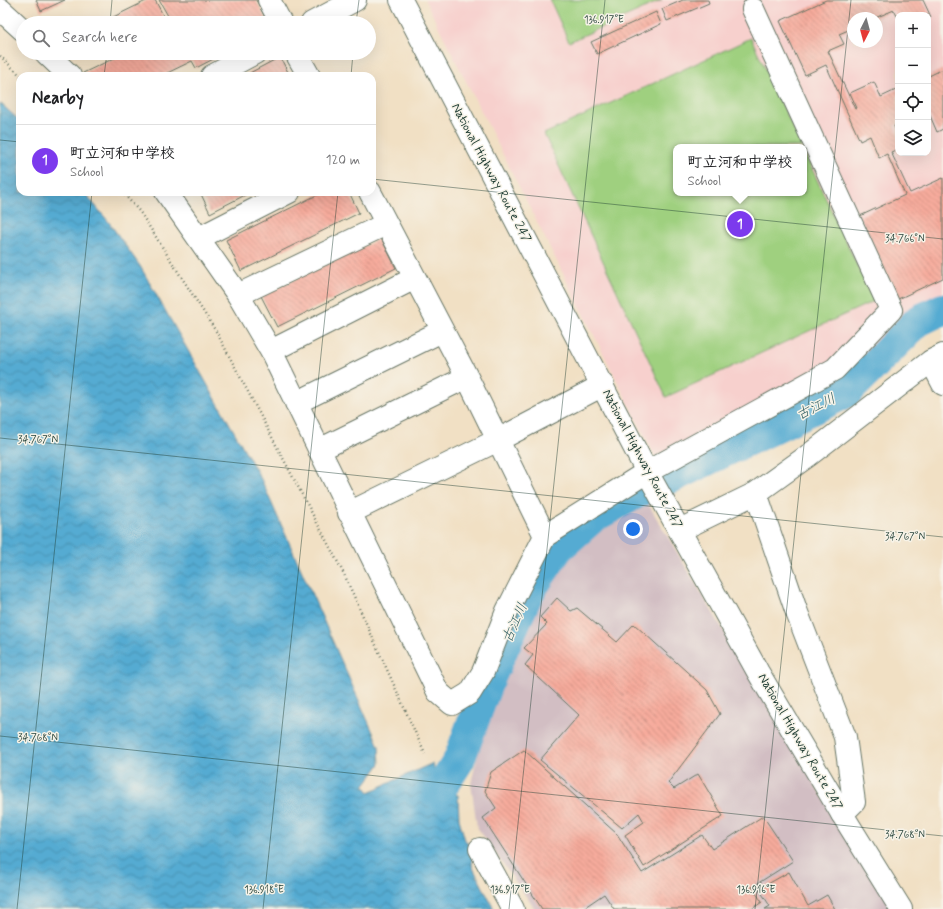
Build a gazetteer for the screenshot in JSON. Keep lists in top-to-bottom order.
{
  "streets": {
    "main road": ["National Highway Route 247"]
  },
  "water": ["古江川"],
  "north": "bottom",
  "page": {
    "map_buttons": ["+", "−"],
    "search": "Search here",
    "heading": "Nearby",
    "list": [
      {
        "mark": "1",
        "name": "町立河和中学校",
        "note": "School",
        "value": "120 m"
      }
    ],
    "popup": ["町立河和中学校", "School"],
    "pins": "1"
  },
  "coordinates": [
    "136.917°E",
    "34.766°N",
    "34.767°N",
    "34.768°N",
    "136.918°E",
    "136.916°E"
  ]
}
